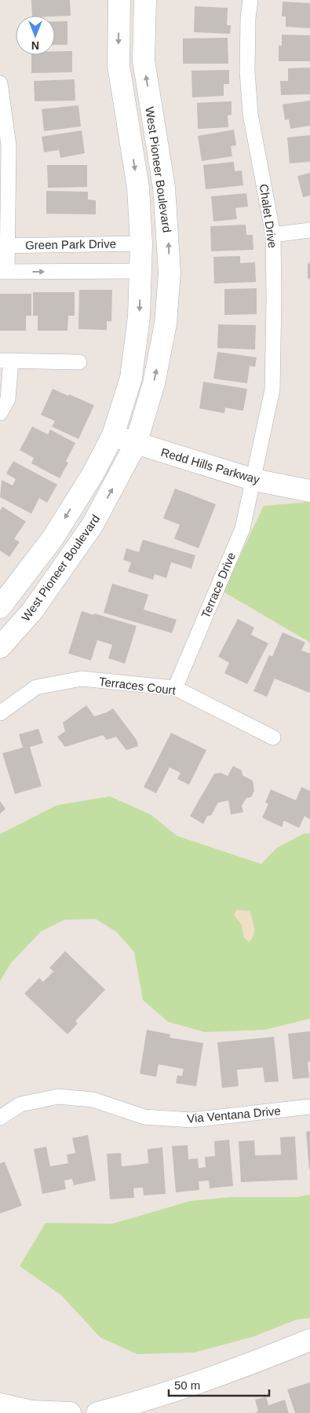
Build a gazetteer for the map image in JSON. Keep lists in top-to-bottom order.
{
  "streets": {
    "main road": ["West Pioneer Boulevard", "Redd Hills Parkway"],
    "street": [
      "Chalet Drive",
      "Green Park Drive",
      "Terrace Drive",
      "Terraces Court",
      "Via Ventana Drive"
    ]
  },
  "crossings": [
    ["West Pioneer Boulevard", "Green Park Drive"],
    ["West Pioneer Boulevard", "Redd Hills Parkway"],
    ["Chalet Drive", "Redd Hills Parkway"],
    ["Chalet Drive", "Terrace Drive"],
    ["Redd Hills Parkway", "Terrace Drive"],
    ["Terrace Drive", "Terraces Court"]
  ],
  "scale_bar": "50 m",
  "north": "bottom"
}
